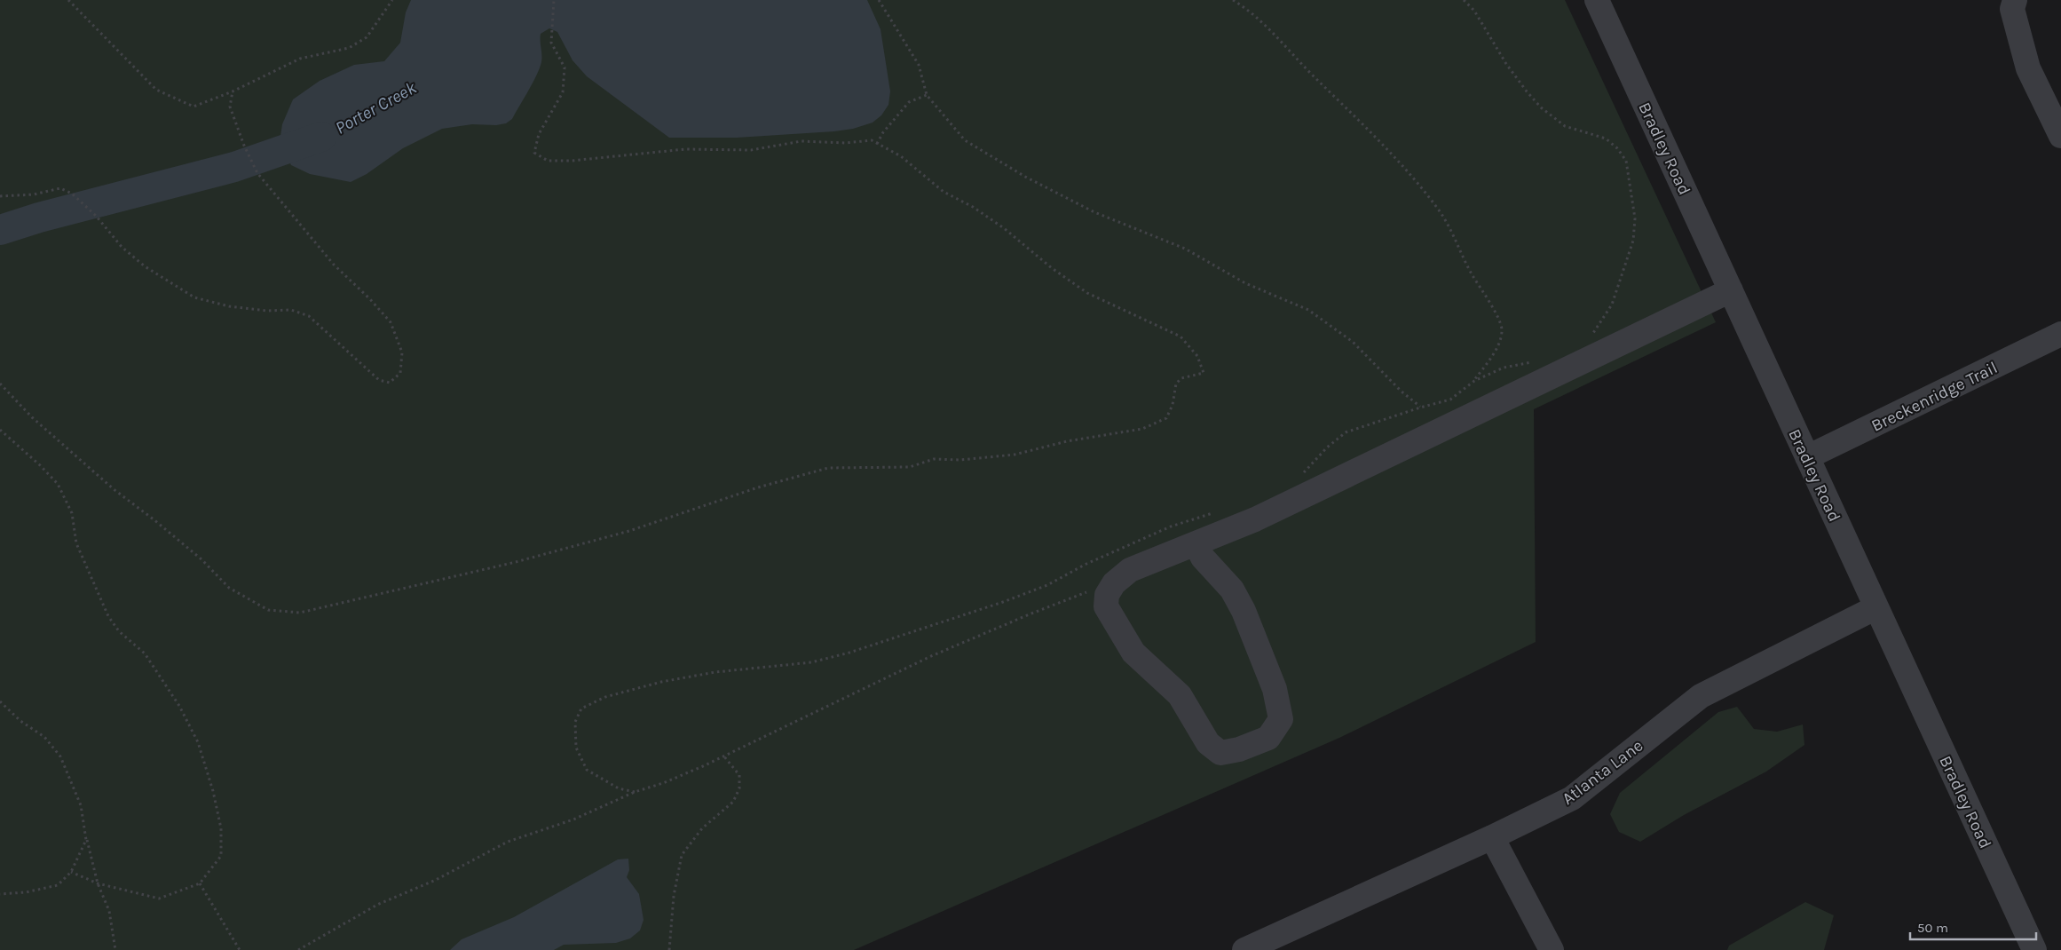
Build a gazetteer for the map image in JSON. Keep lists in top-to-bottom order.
{
  "streets": {
    "street": ["Bradley Road", "Breckenridge Trail", "Atlanta Lane"]
  },
  "crossings": [
    ["Bradley Road", "Breckenridge Trail"],
    ["Bradley Road", "Atlanta Lane"]
  ],
  "water": ["Porter Creek"],
  "scale_bar": "50 m"
}
